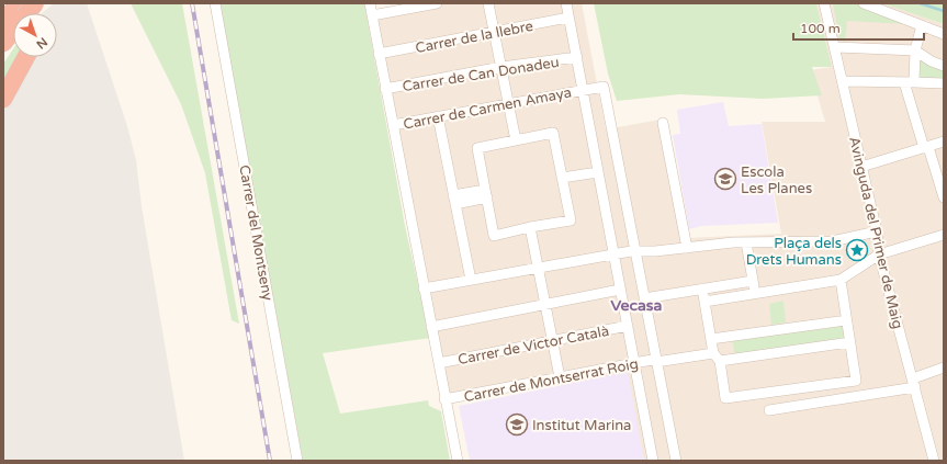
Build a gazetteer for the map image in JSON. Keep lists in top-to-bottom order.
{
  "streets": {
    "street": [
      "Carrer de la llebre",
      "Carrer de Can Donadeu",
      "Carrer de Carmen Amaya",
      "Carrer del Montseny",
      "Avinguda del Primer de Maig",
      "Carrer de Victor Català",
      "Carrer de Montserrat Roig"
    ]
  },
  "districts": ["Vecasa"],
  "places": {
    "school or university": ["Escola Les Planes", "Institut Marina"],
    "place": ["Plaça dels Drets Humans"]
  },
  "scale_bar": "100 m",
  "north": "bottom right"
}
